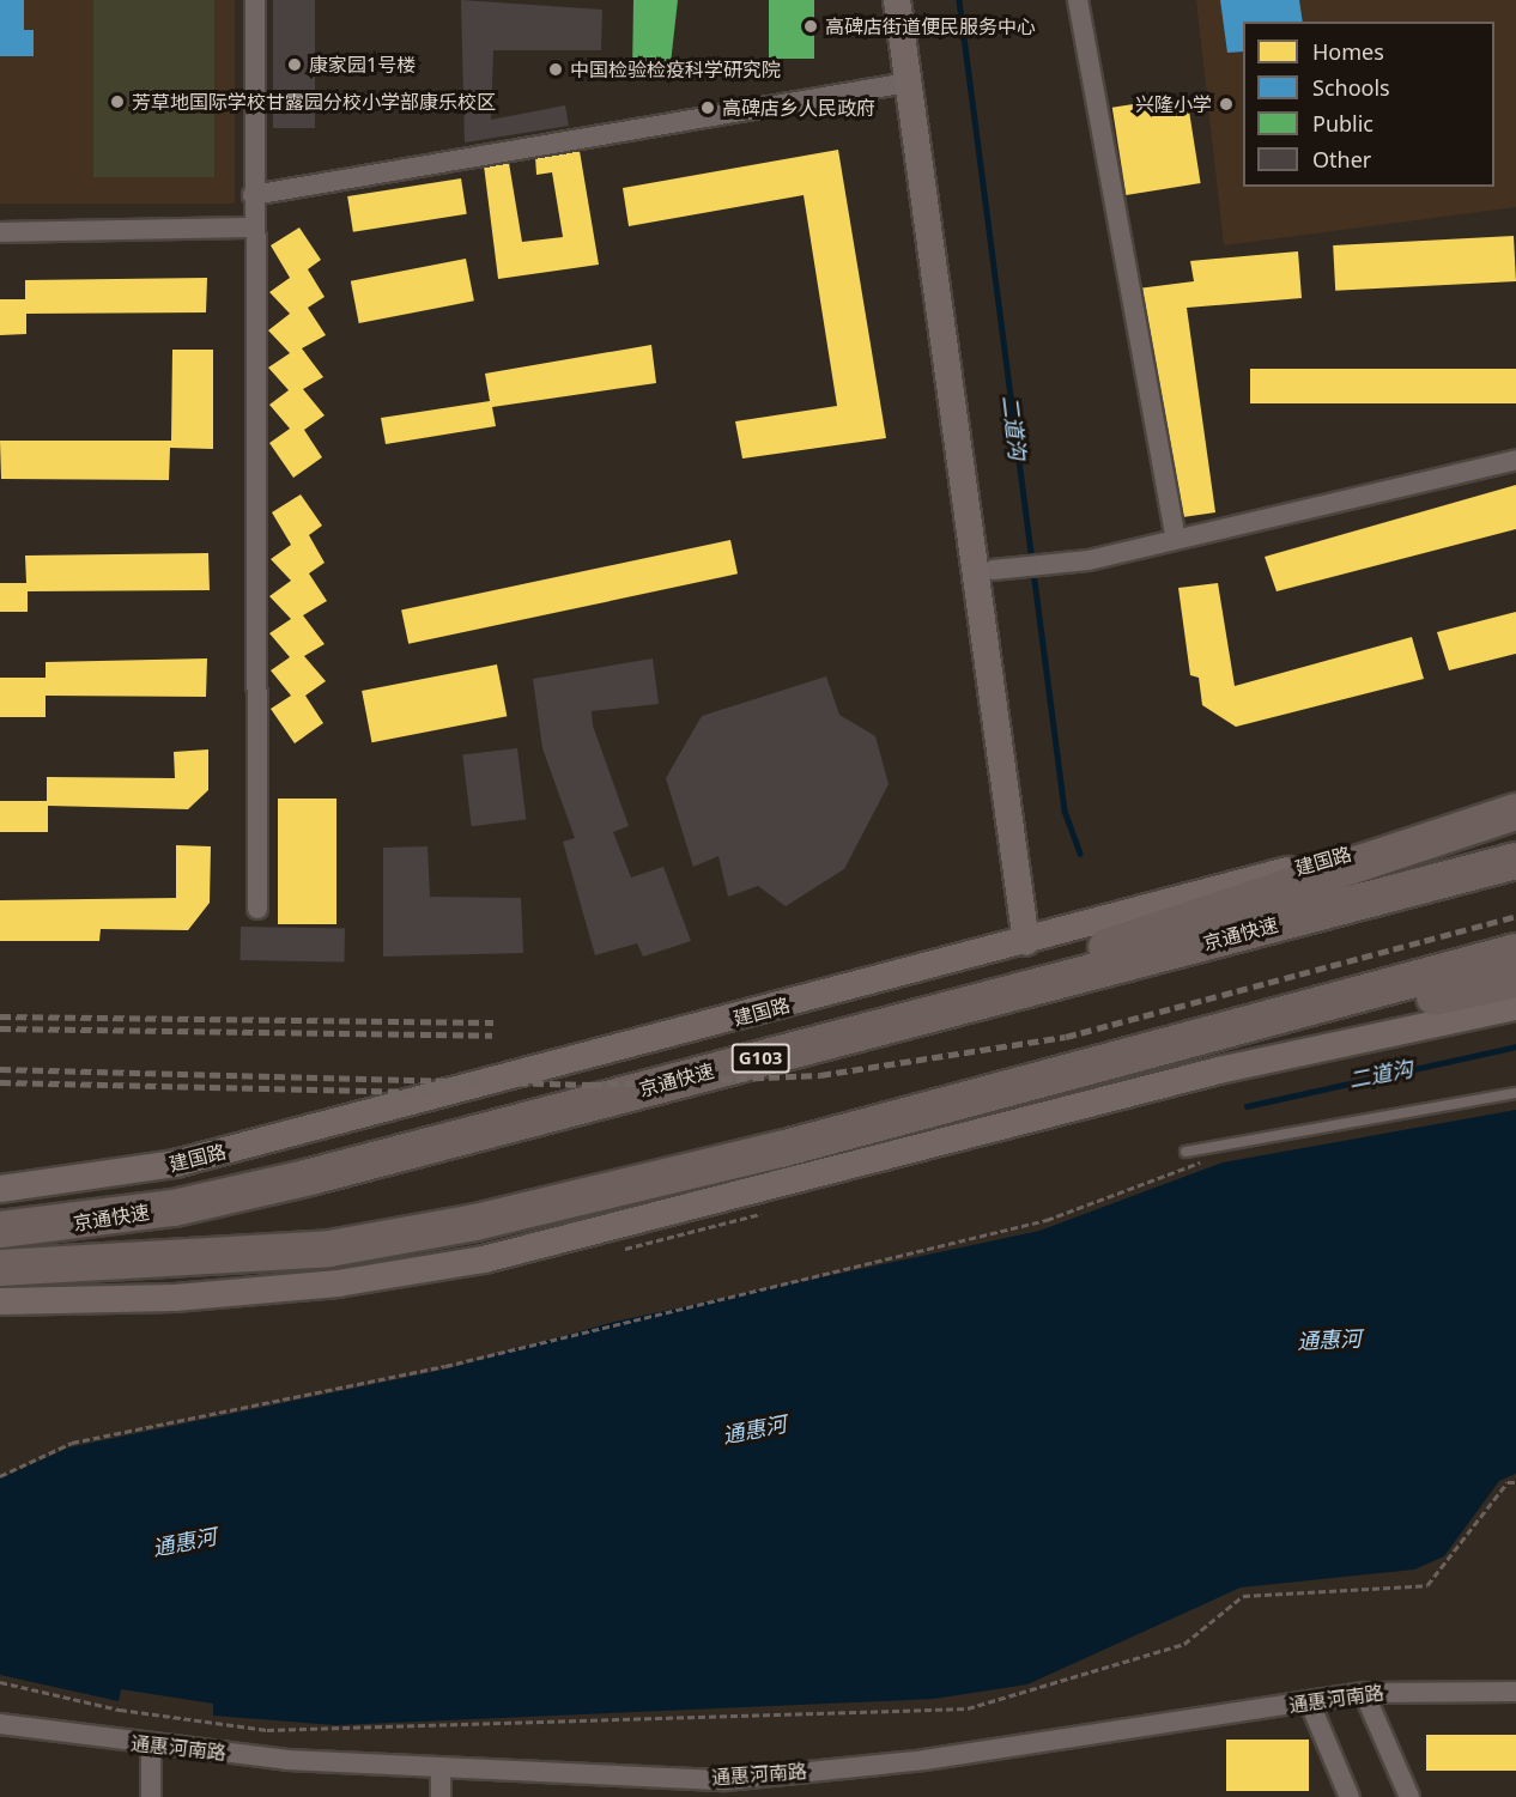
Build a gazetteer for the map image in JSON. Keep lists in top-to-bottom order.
{
  "streets": {
    "highway": ["京通快速", "G103"],
    "main road": ["建国路"],
    "street": ["通惠河南路"]
  },
  "water": ["二道沟", "通惠河"],
  "places": [
    "高碑店街道便民服务中心",
    "康家园1号楼",
    "中国检验检疫科学研究院",
    "芳草地国际学校甘露园分校小学部康乐校区",
    "兴隆小学",
    "高碑店乡人民政府"
  ],
  "legend": [
    "Homes",
    "Schools",
    "Public",
    "Other"
  ]
}
